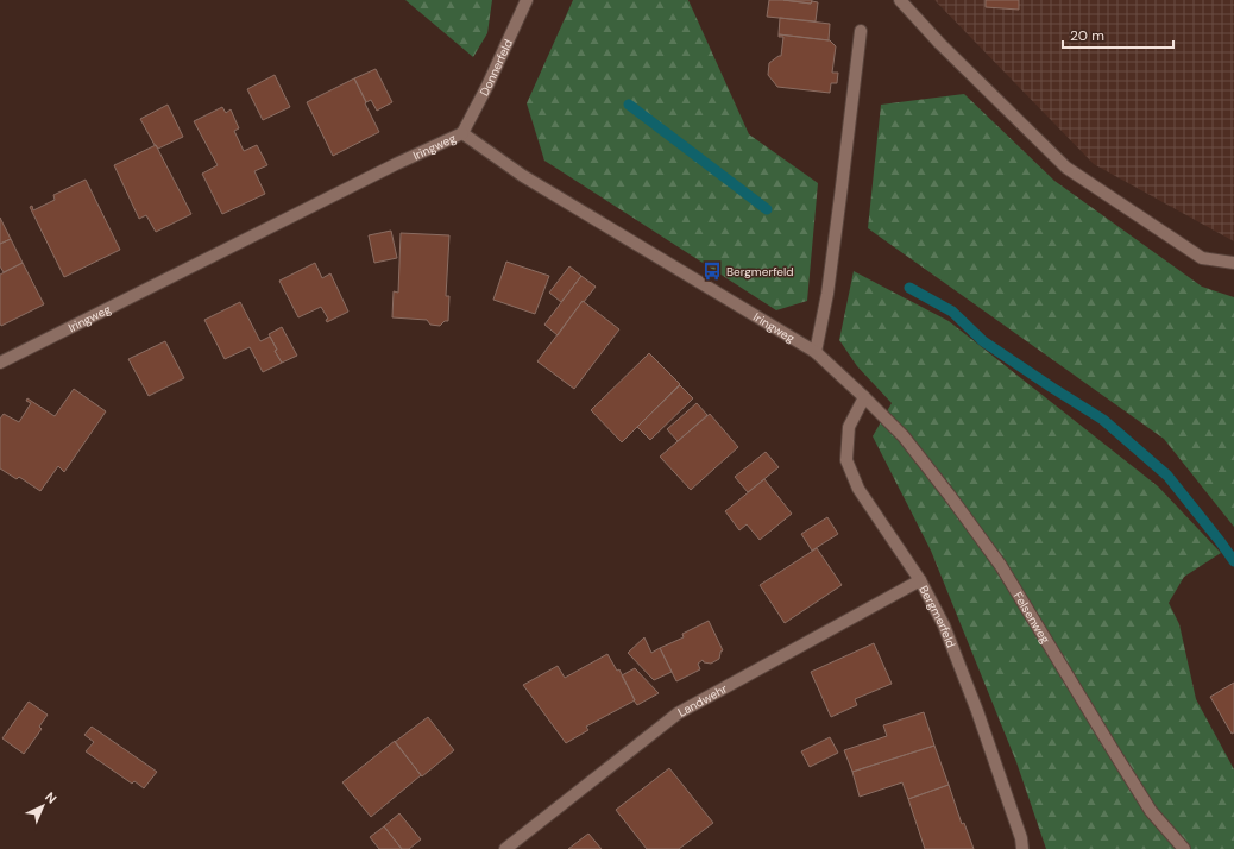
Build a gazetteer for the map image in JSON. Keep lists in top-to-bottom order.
{
  "streets": {
    "street": [
      "Donnerfeld",
      "Iringweg",
      "Bergmerfeld",
      "Felsenweg",
      "Landwehr"
    ]
  },
  "crossings": [
    ["Donnerfeld", "Iringweg"],
    ["Iringweg", "Bergmerfeld"],
    ["Iringweg", "Felsenweg"],
    ["Bergmerfeld", "Felsenweg"],
    ["Bergmerfeld", "Landwehr"]
  ],
  "places": {
    "bus stop": ["Bergmerfeld"]
  },
  "scale_bar": "20 m",
  "north": "top right"
}
